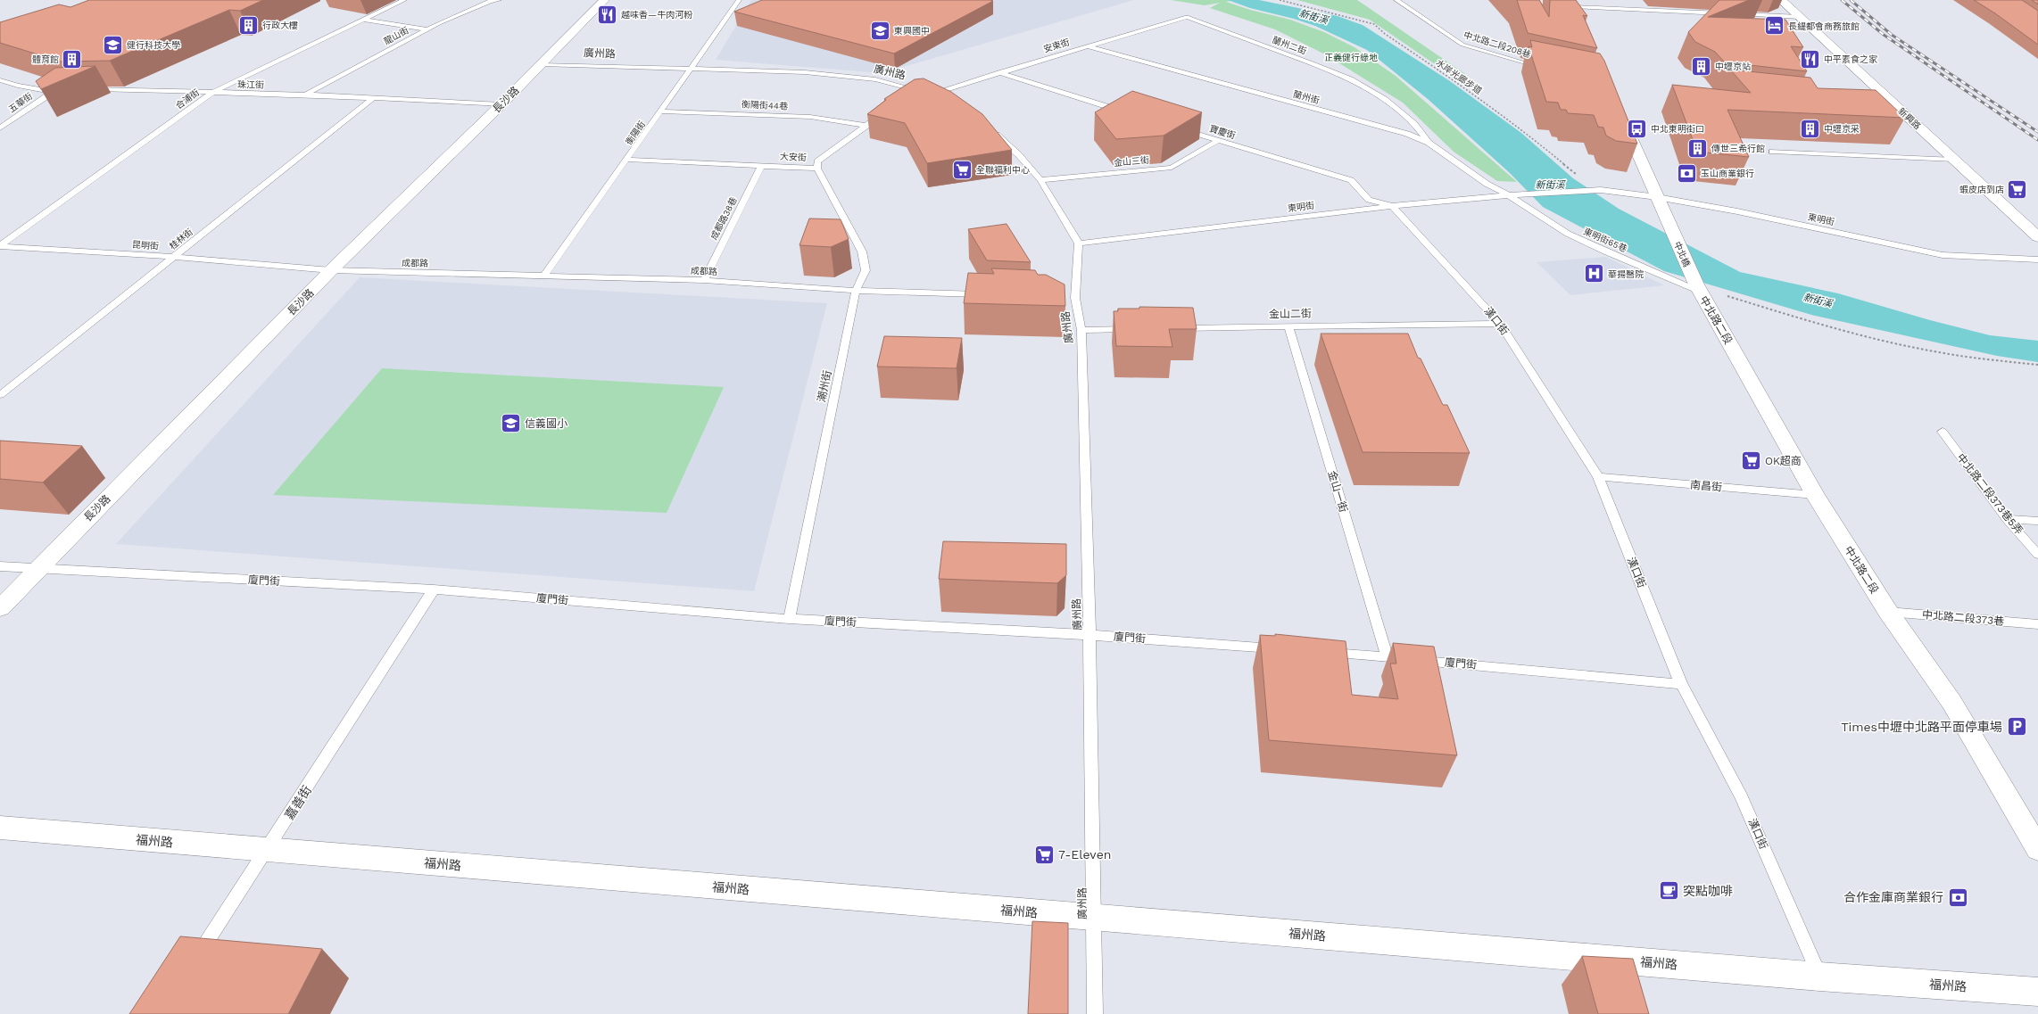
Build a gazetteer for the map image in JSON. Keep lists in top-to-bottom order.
{
  "streets": {
    "street": [
      "長沙路",
      "新興路",
      "中北橋",
      "中北路二段",
      "福州路"
    ],
    "lane": [
      "龍山街",
      "中北路二段208巷",
      "安東街",
      "蘭州二街",
      "廣州路",
      "珠江街",
      "蘭州街",
      "合浦街",
      "五華街",
      "衡陽街44巷",
      "寶慶街",
      "衡陽街",
      "大安街",
      "金山三街",
      "東明街",
      "成都路38巷",
      "桂林街",
      "東明街65巷",
      "昆明街",
      "成都路",
      "金山二街",
      "漢口街",
      "潮州街",
      "南昌街",
      "金山一街",
      "中北路二段373巷5弄",
      "廈門街",
      "中北路二段373巷",
      "嘉善街"
    ],
    "path": ["水岸光廊步道"]
  },
  "crossings": [
    ["龍山街", "珠江街"],
    ["安東街", "蘭州二街"],
    ["安東街", "廣州路"],
    ["安東街", "蘭州街"],
    ["蘭州二街", "蘭州街"],
    ["廣州路", "長沙路"],
    ["廣州路", "衡陽街"],
    ["廣州路", "東明街"],
    ["廣州路", "廈門街"],
    ["廣州路", "福州路"],
    ["珠江街", "合浦街"],
    ["珠江街", "長沙路"],
    ["珠江街", "桂林街"],
    ["蘭州街", "東明街"],
    ["蘭州街", "東明街65巷"],
    ["合浦街", "昆明街"],
    ["長沙路", "昆明街"],
    ["長沙路", "成都路"],
    ["長沙路", "廈門街"],
    ["衡陽街44巷", "衡陽街"],
    ["衡陽街44巷", "大安街"],
    ["寶慶街", "金山三街"],
    ["寶慶街", "東明街"],
    ["寶慶街", "漢口街"],
    ["衡陽街", "大安街"],
    ["衡陽街", "成都路"],
    ["大安街", "成都路38巷"],
    ["大安街", "潮州街"],
    ["東明街", "東明街65巷"],
    ["東明街", "中北橋"],
    ["東明街", "漢口街"],
    ["成都路38巷", "成都路"],
    ["桂林街", "昆明街"],
    ["東明街65巷", "中北橋"],
    ["東明街65巷", "中北路二段"],
    ["昆明街", "成都路"],
    ["中北橋", "中北路二段"],
    ["成都路", "潮州街"],
    ["金山二街", "漢口街"],
    ["金山二街", "金山一街"],
    ["中北路二段", "南昌街"],
    ["中北路二段", "中北路二段373巷"],
    ["漢口街", "南昌街"],
    ["漢口街", "廈門街"],
    ["漢口街", "福州路"],
    ["潮州街", "廈門街"],
    ["金山一街", "廈門街"],
    ["廈門街", "嘉善街"],
    ["嘉善街", "福州路"]
  ],
  "water": ["新街溪"],
  "parks": ["正義健行綠地"],
  "places": {
    "restaurant": ["越味香—牛肉河粉", "中平素食之家"],
    "building": [
      "行政大樓",
      "體育館",
      "中壢京站",
      "中壢京采",
      "傳世三希行館"
    ],
    "hotel": ["長緹都會商務旅館"],
    "school or university": ["東興國中", "健行科技大學", "信義國小"],
    "bus stop": ["中北東明街口"],
    "supermarket": [
      "全聯福利中心",
      "蝦皮店到店",
      "OK超商",
      "7-Eleven"
    ],
    "bank": ["玉山商業銀行", "合作金庫商業銀行"],
    "hospital": ["華揚醫院"],
    "parking": ["Times中壢中北路平面停車場"],
    "cafe": ["突點咖啡"]
  }
}
